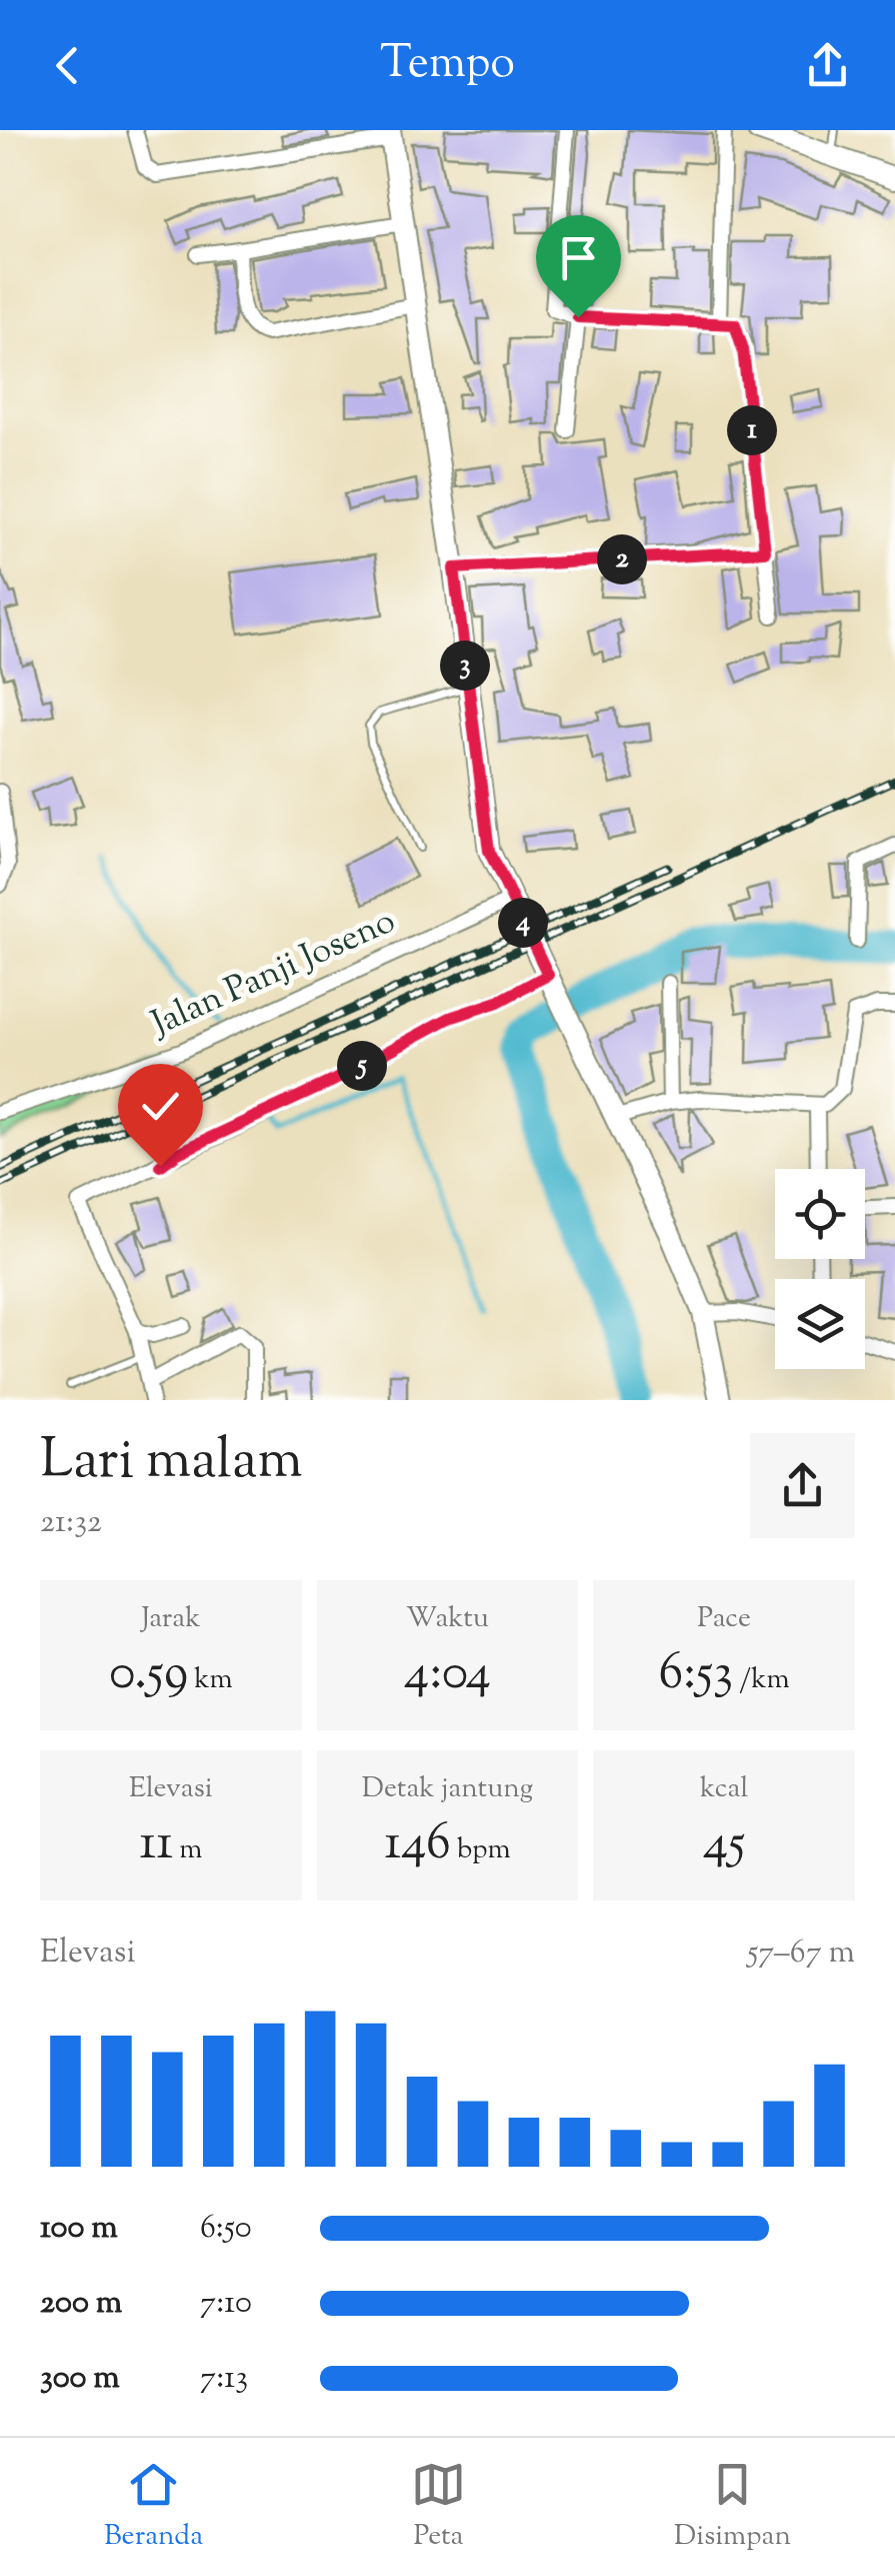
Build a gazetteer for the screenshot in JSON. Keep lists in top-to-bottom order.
{
  "streets": {
    "street": ["Jalan Panji Joseno"]
  },
  "page": {
    "header": "Tempo",
    "pins": [
      "1",
      "2",
      "3",
      "4",
      "5"
    ],
    "heading": ["Lari malam", "21:32"],
    "stats": [
      ["Jarak", "0.59 km"],
      ["Waktu", "4:04"],
      ["Pace", "6:53 /km"],
      ["Elevasi", "11 m"],
      ["Detak jantung", "146 bpm"],
      ["kcal", "45"]
    ],
    "chart": ["Elevasi", "57–67 m"],
    "list": [
      {
        "name": "100 m",
        "note": "6:50"
      },
      {
        "name": "200 m",
        "note": "7:10"
      },
      {
        "name": "300 m",
        "note": "7:13"
      }
    ],
    "tabs": ["Beranda", "Peta", "Disimpan"]
  }
}
